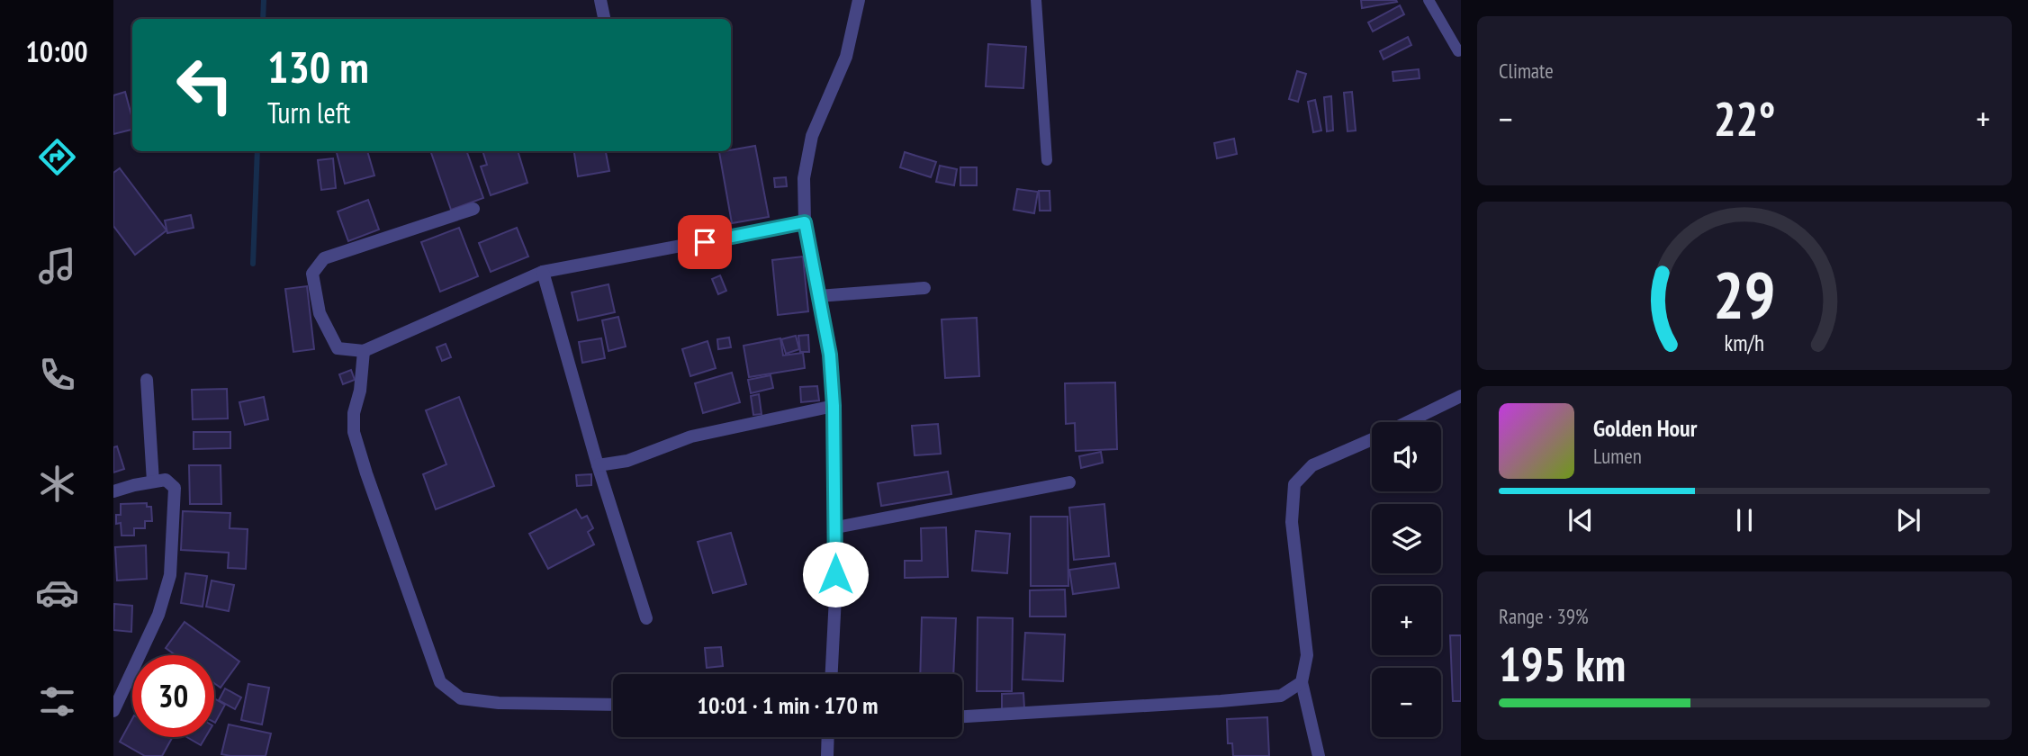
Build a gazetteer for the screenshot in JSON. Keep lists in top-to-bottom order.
{
  "page": {
    "tabs": "10:00",
    "tile": [
      "Climate",
      ["Range · 39%", "195 km"]
    ],
    "turn": ["130 m", "Turn left"],
    "heat": ["−", "22°", "+"],
    "song": ["Golden Hour", "Lumen"],
    "map_buttons": ["+", "−"],
    "limit": "30",
    "trip": "10:01 · 1 min · 170 m",
    "gauge": ["29", "km/h"]
  }
}
